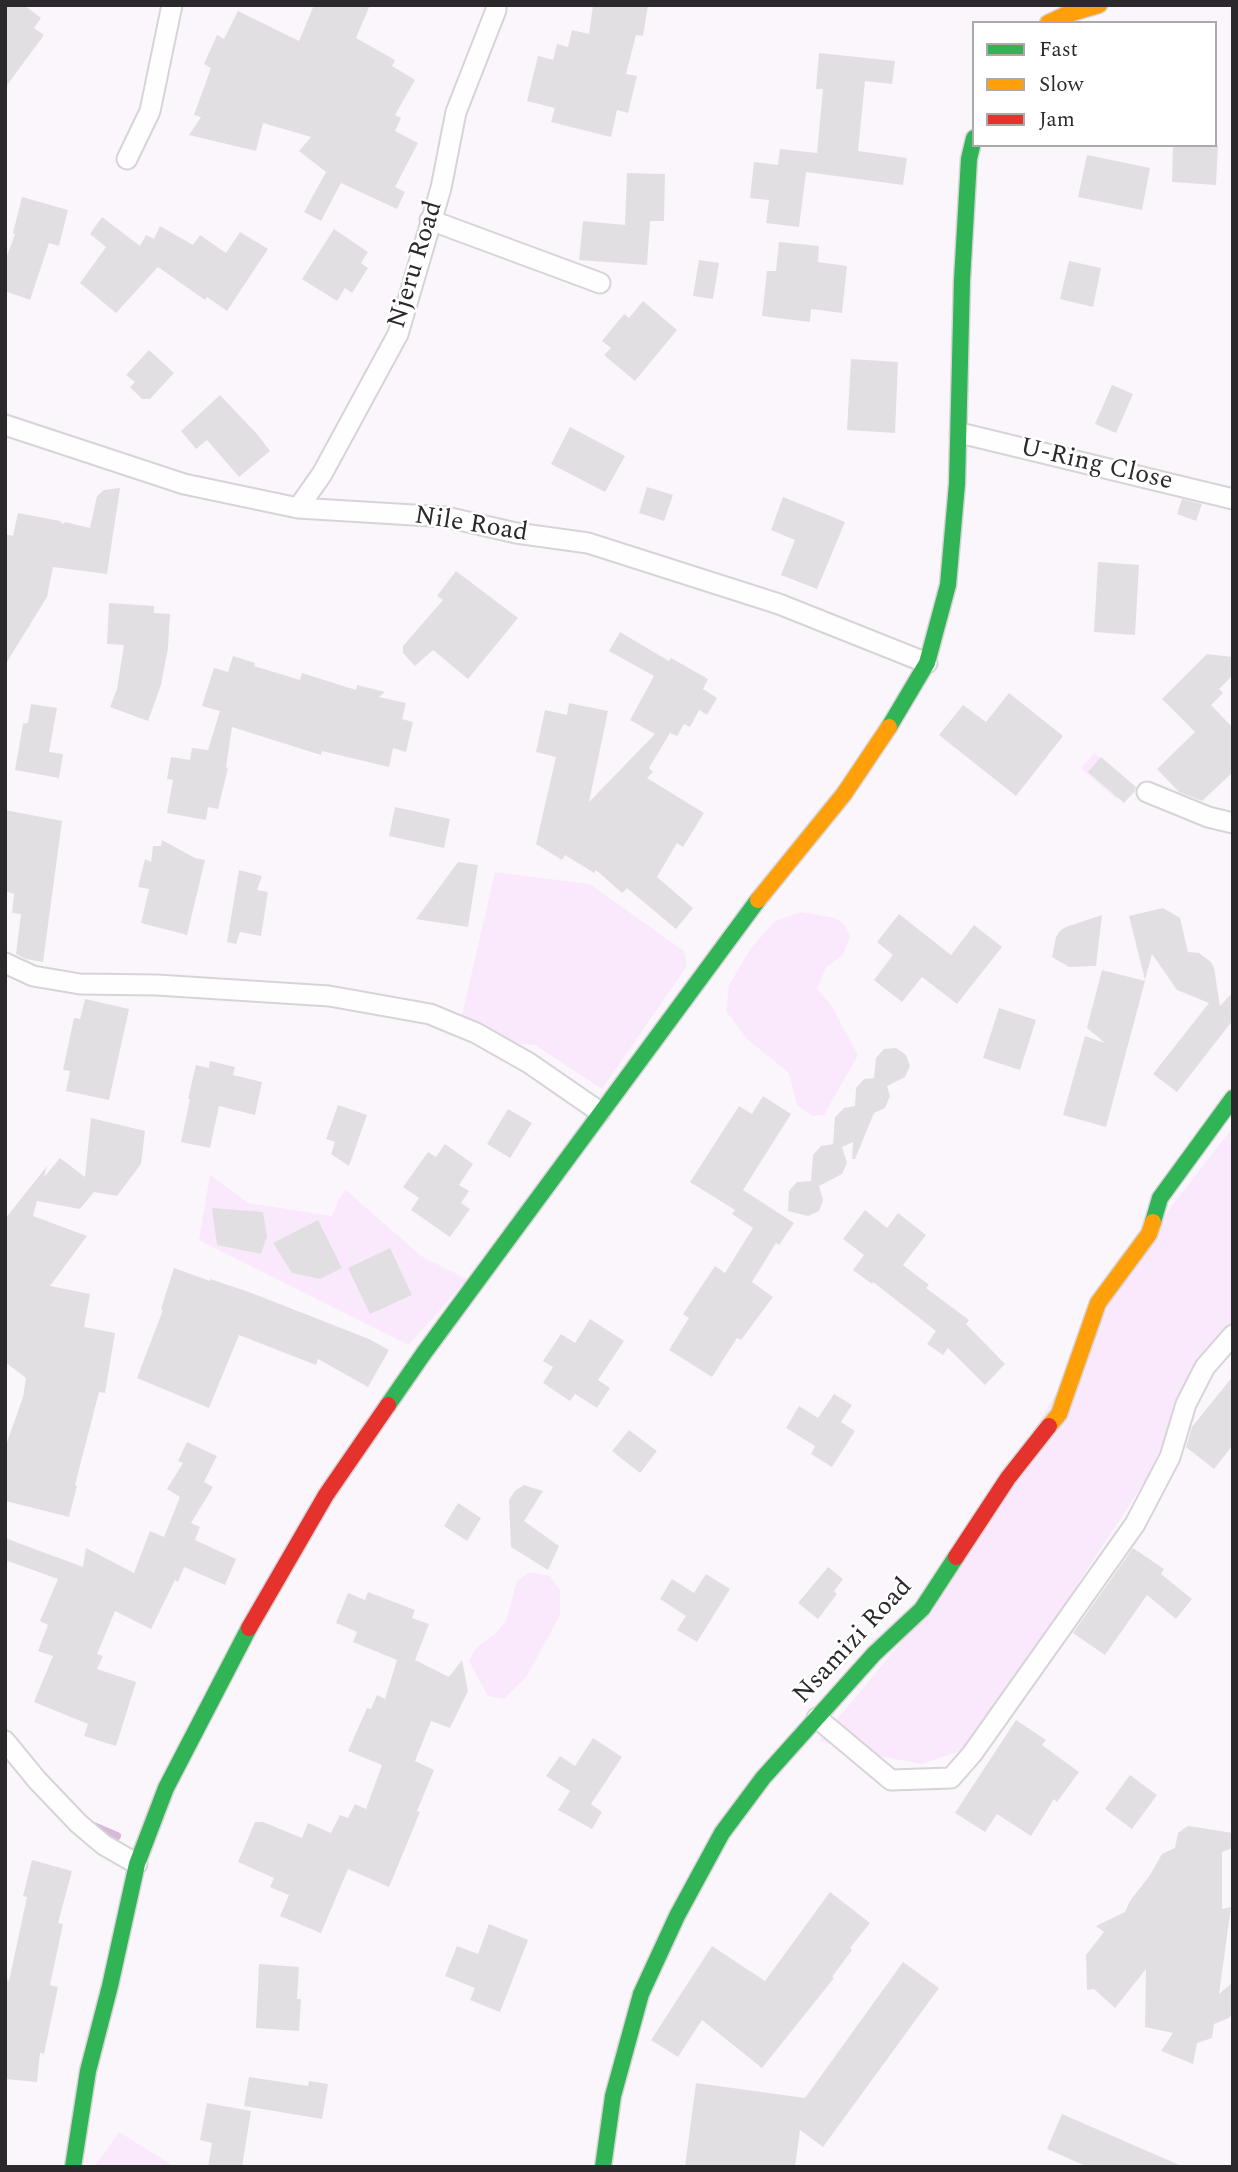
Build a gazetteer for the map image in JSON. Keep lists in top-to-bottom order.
{
  "streets": {
    "street": [
      "Njeru Road",
      "U-Ring Close",
      "Nile Road",
      "Nsamizi Road"
    ]
  },
  "crossings": [
    ["Njeru Road", "Nile Road"]
  ],
  "legend": ["Fast", "Slow", "Jam"]
}
